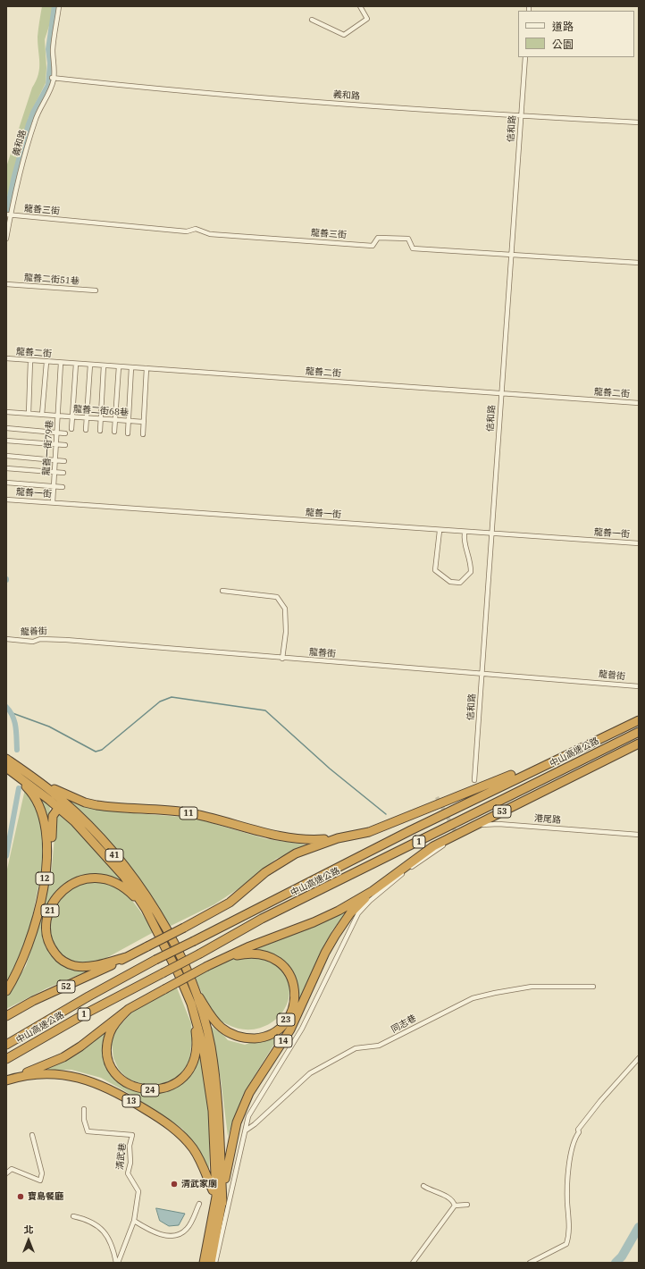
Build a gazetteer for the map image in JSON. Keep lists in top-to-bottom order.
{
  "streets": {
    "highway": [
      "中山高速公路",
      "53",
      "11",
      "1",
      "41",
      "12",
      "21",
      "52",
      "23",
      "14",
      "24",
      "13"
    ],
    "street": [
      "義和路",
      "信和路",
      "龍善三街",
      "龍善二街51巷",
      "龍善二街",
      "龍善二街68巷",
      "龍善一街79巷",
      "龍善一街",
      "龍善街",
      "港尾路",
      "同志巷",
      "清武巷"
    ]
  },
  "crossings": [
    ["義和路", "信和路"],
    ["義和路", "龍善三街"],
    ["信和路", "龍善三街"],
    ["信和路", "龍善二街"],
    ["信和路", "龍善一街"],
    ["信和路", "龍善街"],
    ["龍善二街68巷", "龍善一街79巷"],
    ["龍善一街79巷", "龍善一街"],
    ["53", "14"],
    ["港尾路", "同志巷"],
    ["41", "23"],
    ["21", "52"]
  ],
  "places": ["清武家廟", "寶島餐廳"],
  "legend": ["道路", "公園"],
  "north": "top"
}
